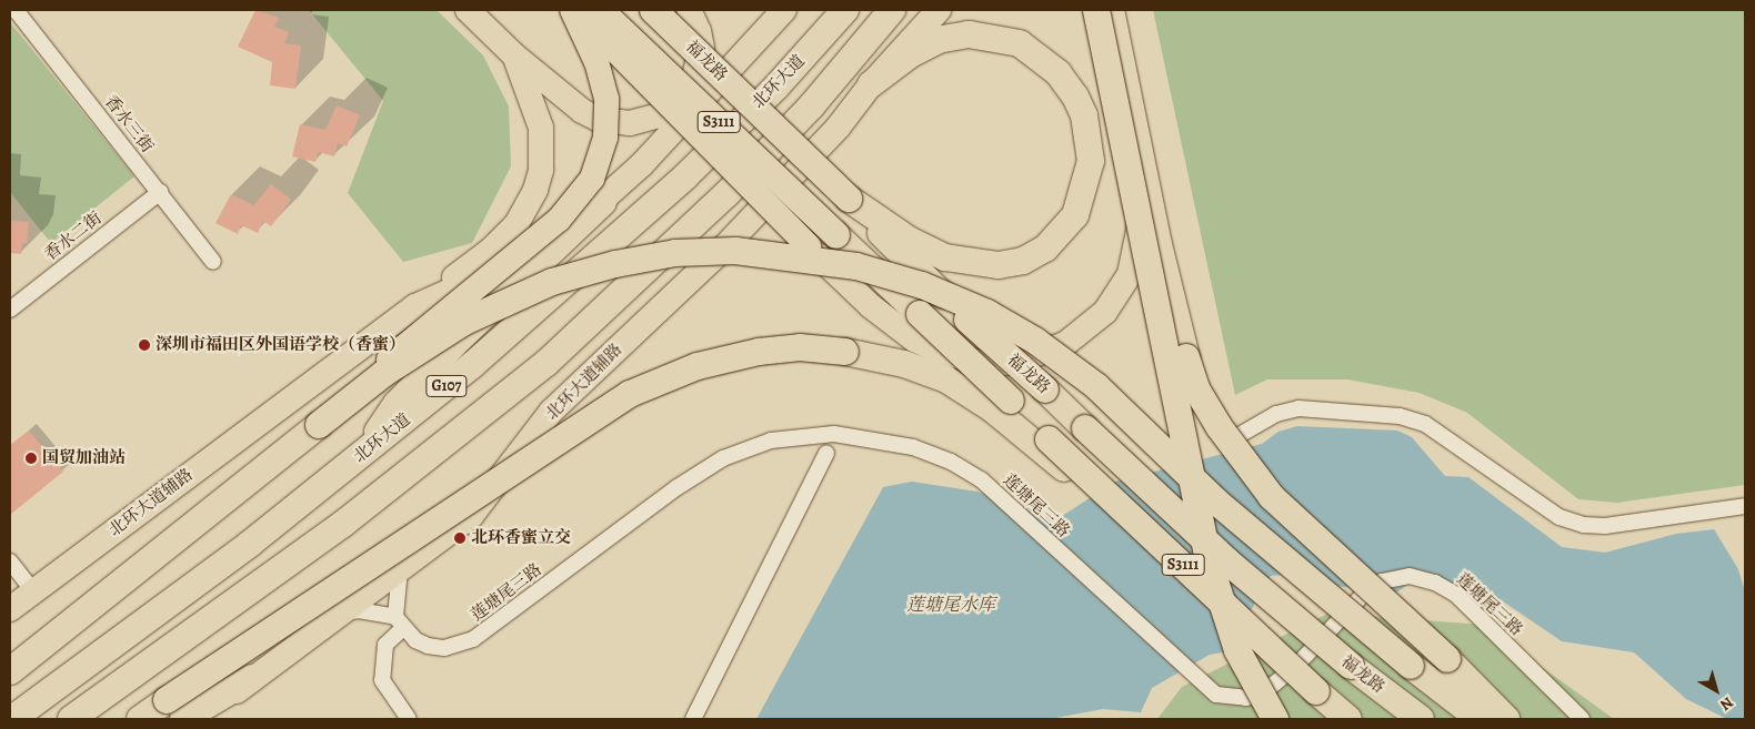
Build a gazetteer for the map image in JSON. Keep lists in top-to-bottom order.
{
  "streets": {
    "highway": [
      "福龙路",
      "北环大道",
      "S3111",
      "G107"
    ],
    "main road": ["北环大道辅路"],
    "street": ["香水三街", "香水二街", "莲塘尾三路"]
  },
  "crossings": [
    ["香水三街", "香水二街"]
  ],
  "water": ["莲塘尾水库"],
  "places": ["深圳市福田区外国语学校（香蜜）", "国贸加油站", "北环香蜜立交"],
  "north": "bottom right"
}
